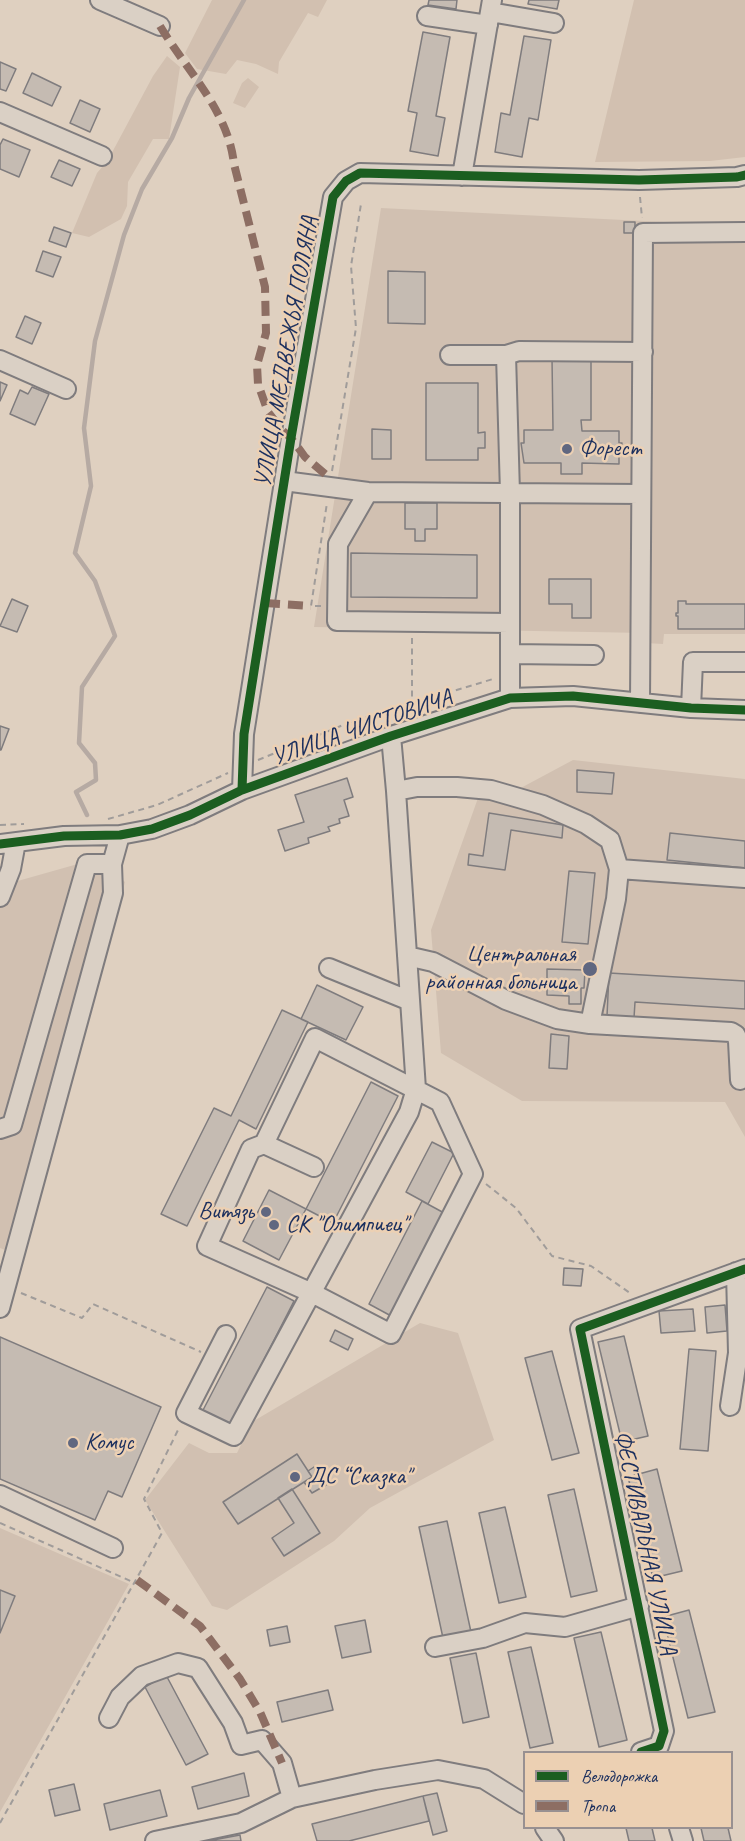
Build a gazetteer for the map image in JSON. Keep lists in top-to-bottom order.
{
  "streets": {
    "street": ["УЛИЦА МЕДВЕЖЬЯ ПОЛЯНА", "УЛИЦА ЧИСТОВИЧА", "ФЕСТИВАЛЬНАЯ УЛИЦА"]
  },
  "crossings": [
    ["УЛИЦА МЕДВЕЖЬЯ ПОЛЯНА", "УЛИЦА ЧИСТОВИЧА"]
  ],
  "places": [
    "Форест",
    "Центральная районная больница",
    "Витязь",
    "СК \"Олимпиец\"",
    "Комус",
    "ДС “Сказка\""
  ],
  "legend": ["Велодорожка", "Тропа"]
}
